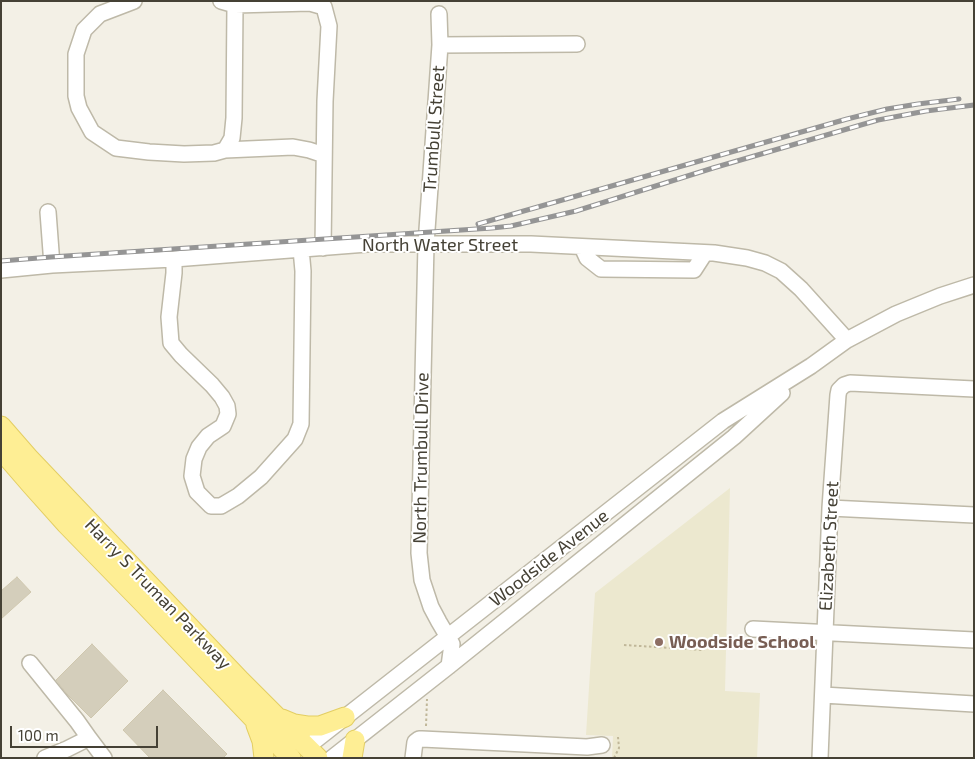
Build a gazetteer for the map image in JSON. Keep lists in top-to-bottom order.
{
  "streets": {
    "main road": ["Harry S Truman Parkway"],
    "street": [
      "Trumbull Street",
      "North Water Street",
      "North Trumbull Drive",
      "Elizabeth Street",
      "Woodside Avenue"
    ]
  },
  "crossings": [
    ["Trumbull Street", "North Water Street"],
    ["Trumbull Street", "North Trumbull Drive"],
    ["North Water Street", "North Trumbull Drive"],
    ["North Water Street", "Woodside Avenue"],
    ["North Trumbull Drive", "Woodside Avenue"],
    ["Woodside Avenue", "Harry S Truman Parkway"]
  ],
  "places": ["Woodside School"],
  "scale_bar": "100 m"
}
